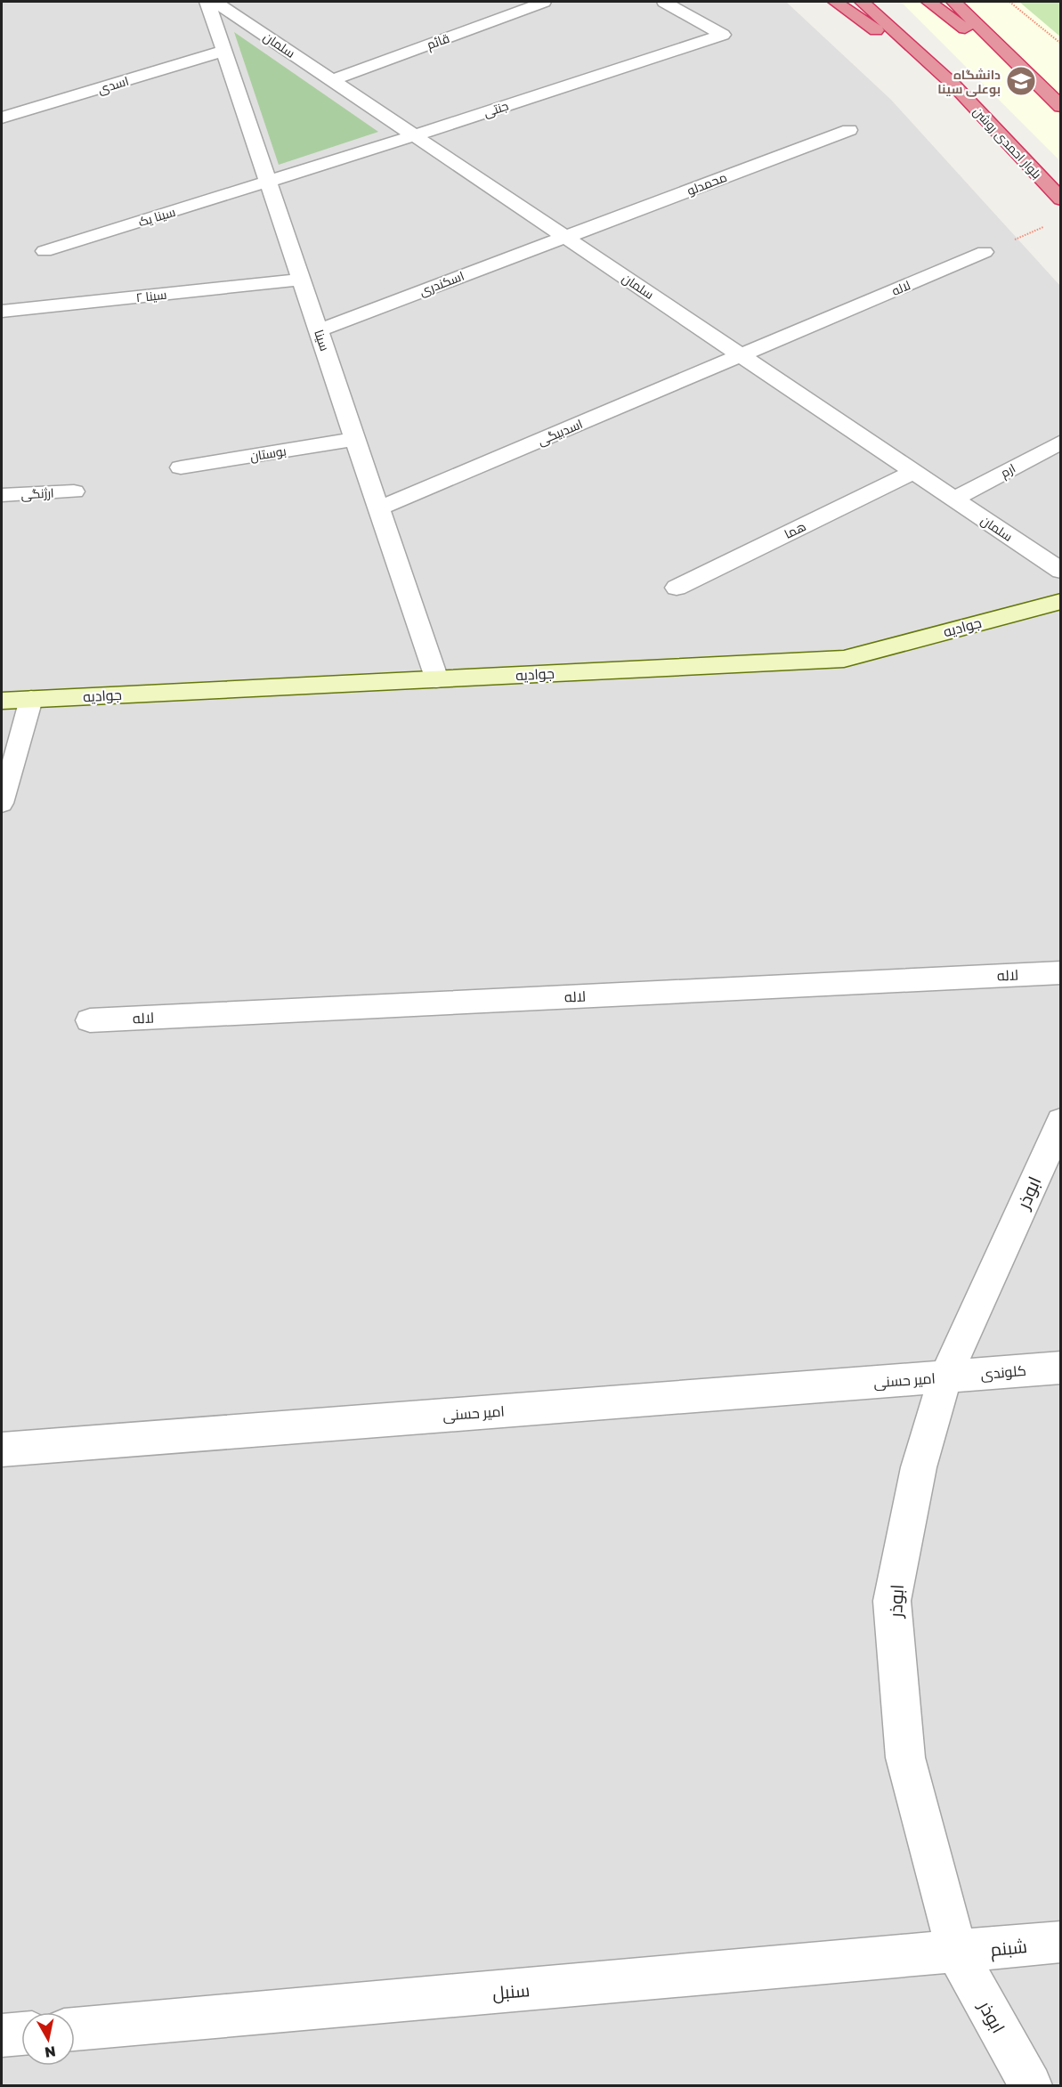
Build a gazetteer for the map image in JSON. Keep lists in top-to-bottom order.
{
  "streets": {
    "highway": ["بلوار احمدی روشن"],
    "main road": ["جوادیه"],
    "street": [
      "قائم",
      "سلمان",
      "اسدی",
      "جنتی",
      "محمدلو",
      "سینا یک",
      "اسکندری",
      "لاله",
      "سینا ۲",
      "سینا",
      "اسدبیگی",
      "بوستان",
      "ارم",
      "ارژنگی",
      "هما",
      "ابوذر",
      "کلوندی",
      "امیر حسنی",
      "شبنم",
      "سنبل"
    ]
  },
  "crossings": [
    ["قائم", "سلمان"],
    ["سلمان", "جنتی"],
    ["سلمان", "محمدلو"],
    ["سلمان", "اسکندری"],
    ["سلمان", "لاله"],
    ["سلمان", "اسدبیگی"],
    ["سلمان", "ارم"],
    ["سلمان", "هما"],
    ["اسدی", "سینا"],
    ["جنتی", "سینا یک"],
    ["جنتی", "سینا"],
    ["محمدلو", "اسکندری"],
    ["سینا یک", "سینا"],
    ["اسکندری", "سینا"],
    ["لاله", "اسدبیگی"],
    ["سینا ۲", "سینا"],
    ["سینا", "اسدبیگی"],
    ["سینا", "بوستان"],
    ["سینا", "جوادیه"],
    ["ابوذر", "کلوندی"],
    ["ابوذر", "امیر حسنی"],
    ["ابوذر", "شبنم"],
    ["ابوذر", "سنبل"],
    ["کلوندی", "امیر حسنی"],
    ["شبنم", "سنبل"]
  ],
  "places": {
    "school or university": ["دانشگاه بوعلی سینا"]
  },
  "north": "bottom"
}
